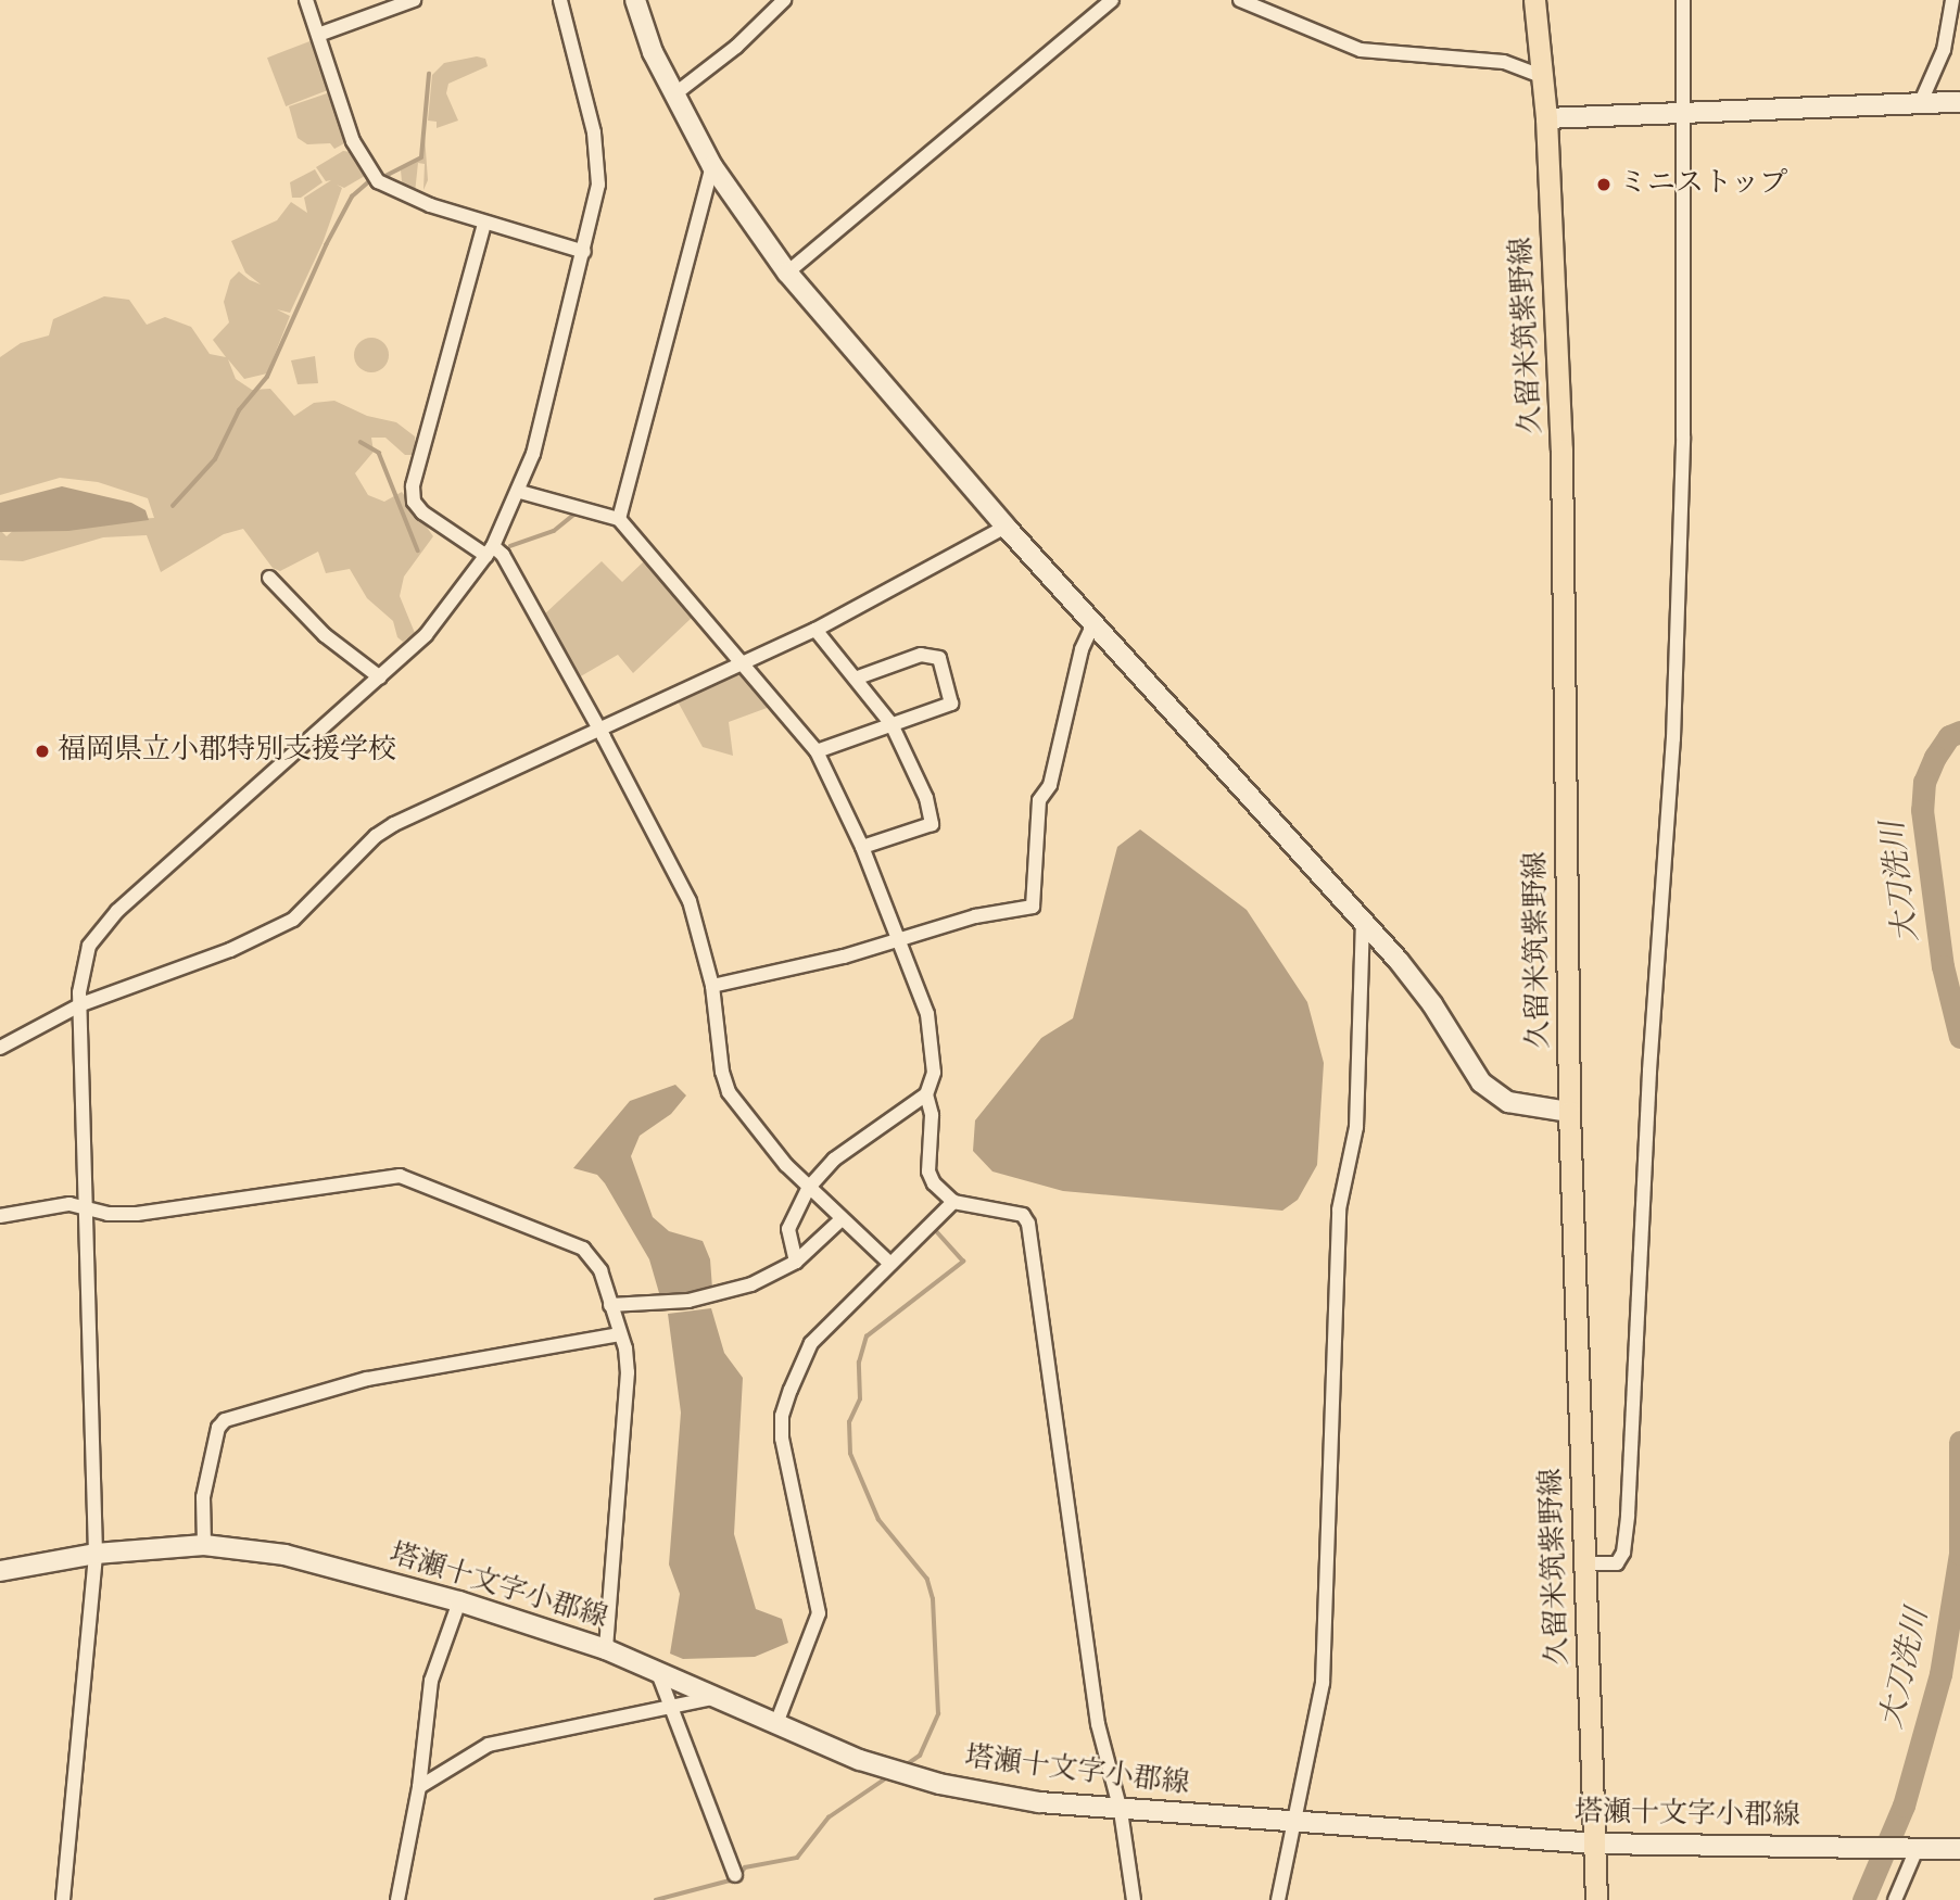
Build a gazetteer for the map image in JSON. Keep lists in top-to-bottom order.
{
  "streets": {
    "main road": ["久留米筑紫野線", "塔瀬十文字小郡線"]
  },
  "crossings": [
    ["久留米筑紫野線", "塔瀬十文字小郡線"]
  ],
  "water": ["大刀洗川"],
  "places": ["ミニストップ", "福岡県立小郡特別支援学校"]
}
